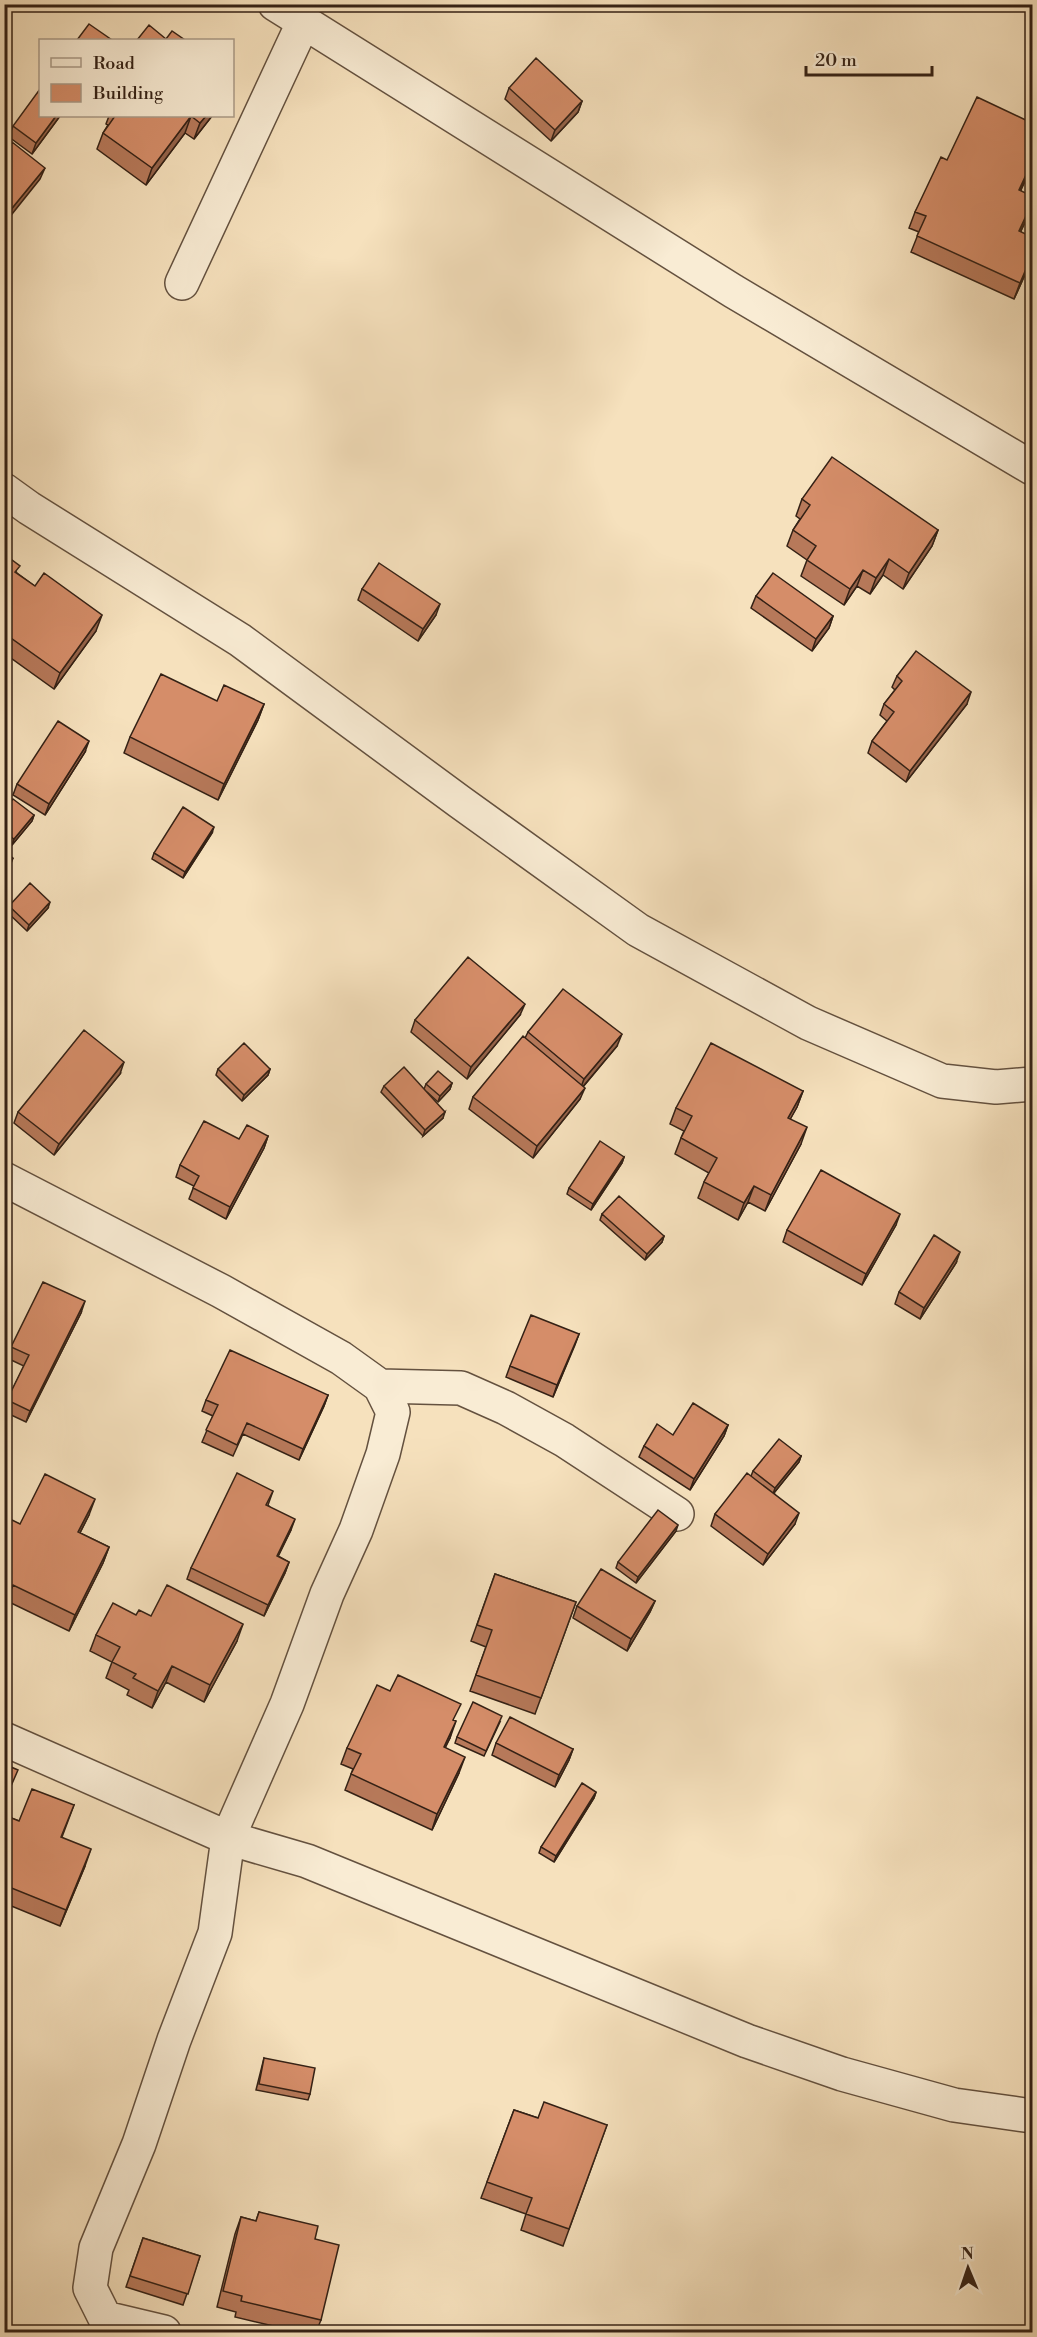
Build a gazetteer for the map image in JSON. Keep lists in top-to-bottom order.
{
  "legend": ["Road", "Building"],
  "scale_bar": "20 m",
  "north": "top"
}
